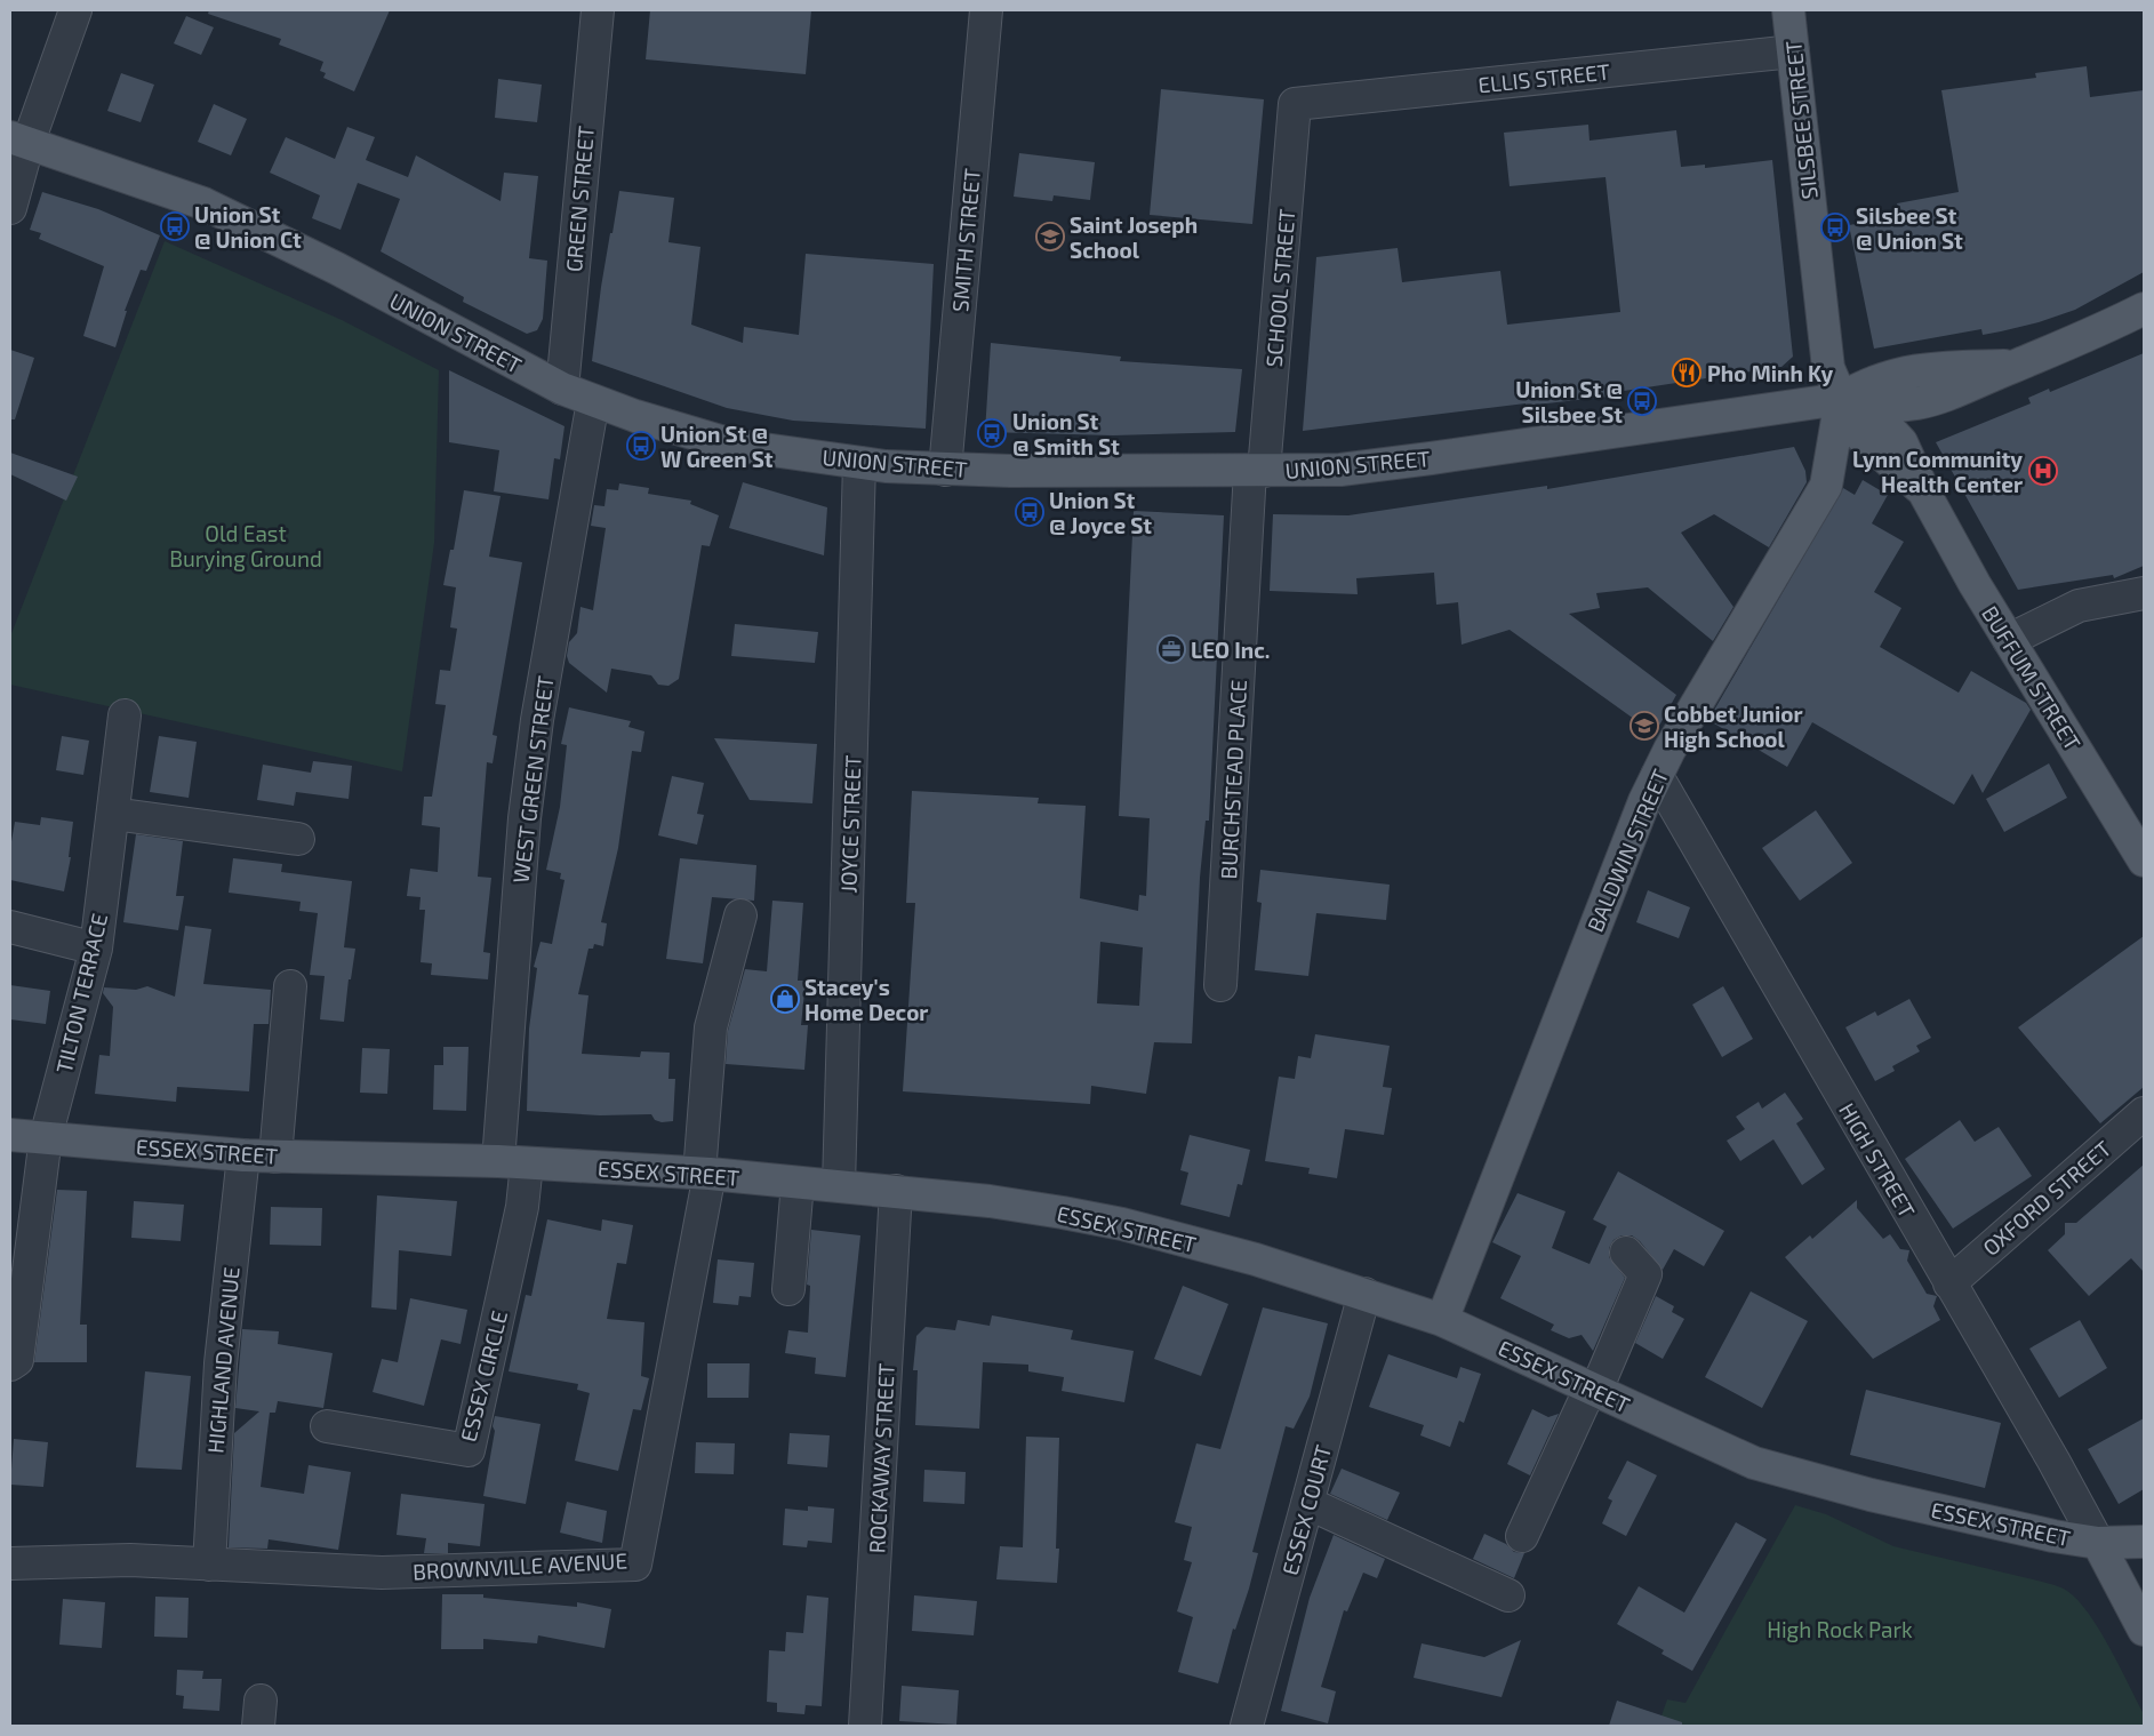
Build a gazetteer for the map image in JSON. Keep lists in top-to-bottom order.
{
  "streets": {
    "main road": [
      "SILSBEE STREET",
      "UNION STREET",
      "BUFFUM STREET",
      "BALDWIN STREET",
      "ESSEX STREET"
    ],
    "street": [
      "ELLIS STREET",
      "GREEN STREET",
      "SMITH STREET",
      "SCHOOL STREET",
      "WEST GREEN STREET",
      "BURCHSTEAD PLACE",
      "JOYCE STREET",
      "TILTON TERRACE",
      "HIGH STREET",
      "OXFORD STREET",
      "HIGHLAND AVENUE",
      "ESSEX CIRCLE",
      "ROCKAWAY STREET",
      "ESSEX COURT",
      "BROWNVILLE AVENUE"
    ]
  },
  "crossings": [
    ["ELLIS STREET", "SILSBEE STREET"],
    ["ELLIS STREET", "SCHOOL STREET"],
    ["SILSBEE STREET", "UNION STREET"],
    ["SILSBEE STREET", "BUFFUM STREET"],
    ["SILSBEE STREET", "BALDWIN STREET"],
    ["GREEN STREET", "UNION STREET"],
    ["SMITH STREET", "UNION STREET"],
    ["SCHOOL STREET", "UNION STREET"],
    ["SCHOOL STREET", "BURCHSTEAD PLACE"],
    ["UNION STREET", "BUFFUM STREET"],
    ["UNION STREET", "WEST GREEN STREET"],
    ["UNION STREET", "BURCHSTEAD PLACE"],
    ["UNION STREET", "JOYCE STREET"],
    ["UNION STREET", "BALDWIN STREET"],
    ["BUFFUM STREET", "BALDWIN STREET"],
    ["WEST GREEN STREET", "ESSEX STREET"],
    ["WEST GREEN STREET", "ESSEX CIRCLE"],
    ["JOYCE STREET", "ESSEX STREET"],
    ["BALDWIN STREET", "ESSEX STREET"],
    ["BALDWIN STREET", "HIGH STREET"],
    ["TILTON TERRACE", "ESSEX STREET"],
    ["ESSEX STREET", "HIGH STREET"],
    ["ESSEX STREET", "HIGHLAND AVENUE"],
    ["ESSEX STREET", "ESSEX CIRCLE"],
    ["ESSEX STREET", "ROCKAWAY STREET"],
    ["ESSEX STREET", "ESSEX COURT"],
    ["ESSEX STREET", "BROWNVILLE AVENUE"],
    ["HIGH STREET", "OXFORD STREET"],
    ["HIGHLAND AVENUE", "BROWNVILLE AVENUE"]
  ],
  "parks": ["Old East Burying Ground", "High Rock Park"],
  "places": {
    "bus stop": [
      "Union St @ Union Ct",
      "Silsbee St @ Union St",
      "Union St @ Silsbee St",
      "Union St @ Smith St",
      "Union St @ W Green St",
      "Union St @ Joyce St"
    ],
    "school or university": ["Saint Joseph School", "Cobbet Junior High School"],
    "restaurant": ["Pho Minh Ky"],
    "hospital": ["Lynn Community Health Center"],
    "office": ["LEO Inc."],
    "shop": ["Stacey's Home Decor"]
  }
}
